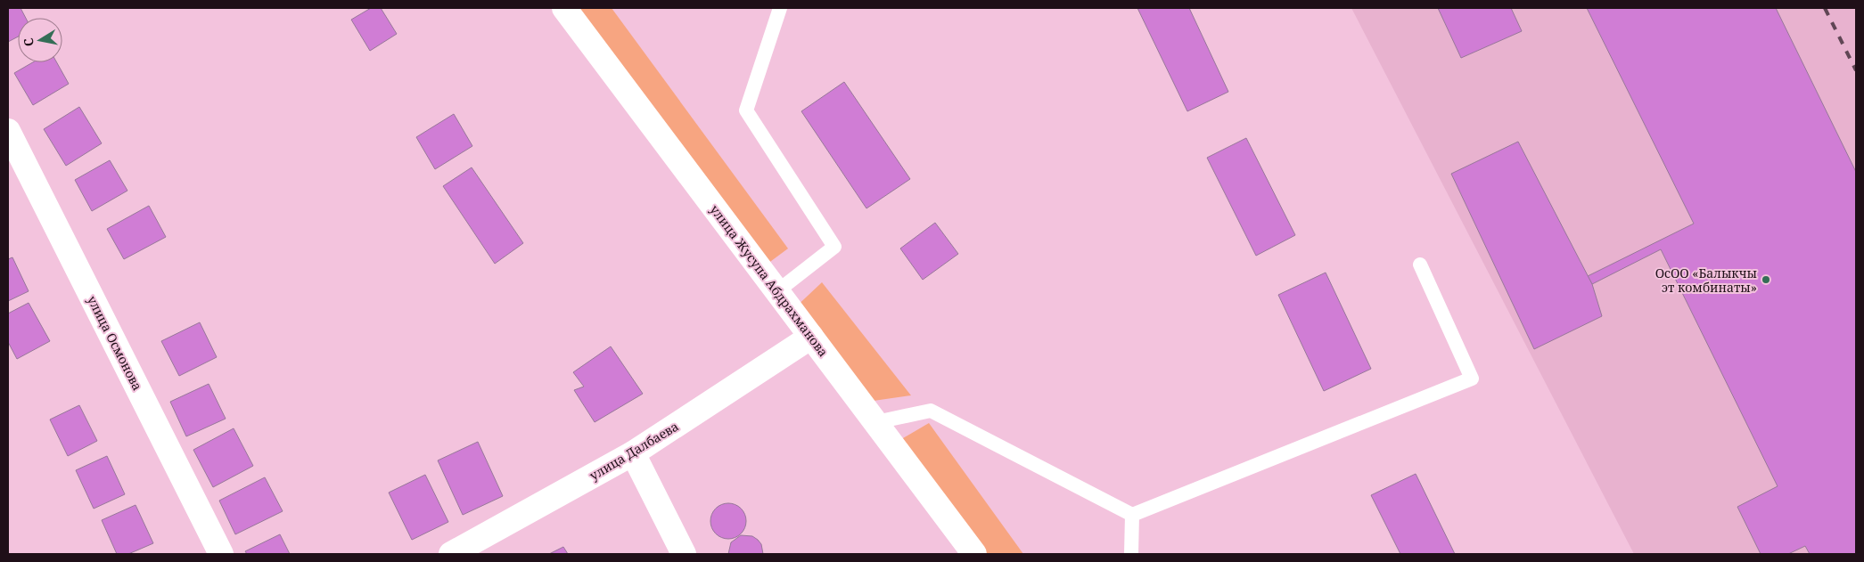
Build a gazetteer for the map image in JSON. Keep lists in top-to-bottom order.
{
  "streets": {
    "main road": ["улица Жусупа Абдрахманова", "улица Осмонова", "улица Далбаева"]
  },
  "crossings": [
    ["улица Жусупа Абдрахманова", "улица Далбаева"]
  ],
  "places": ["ОсОО «Балыкчы эт комбинаты»"],
  "north": "left"
}
